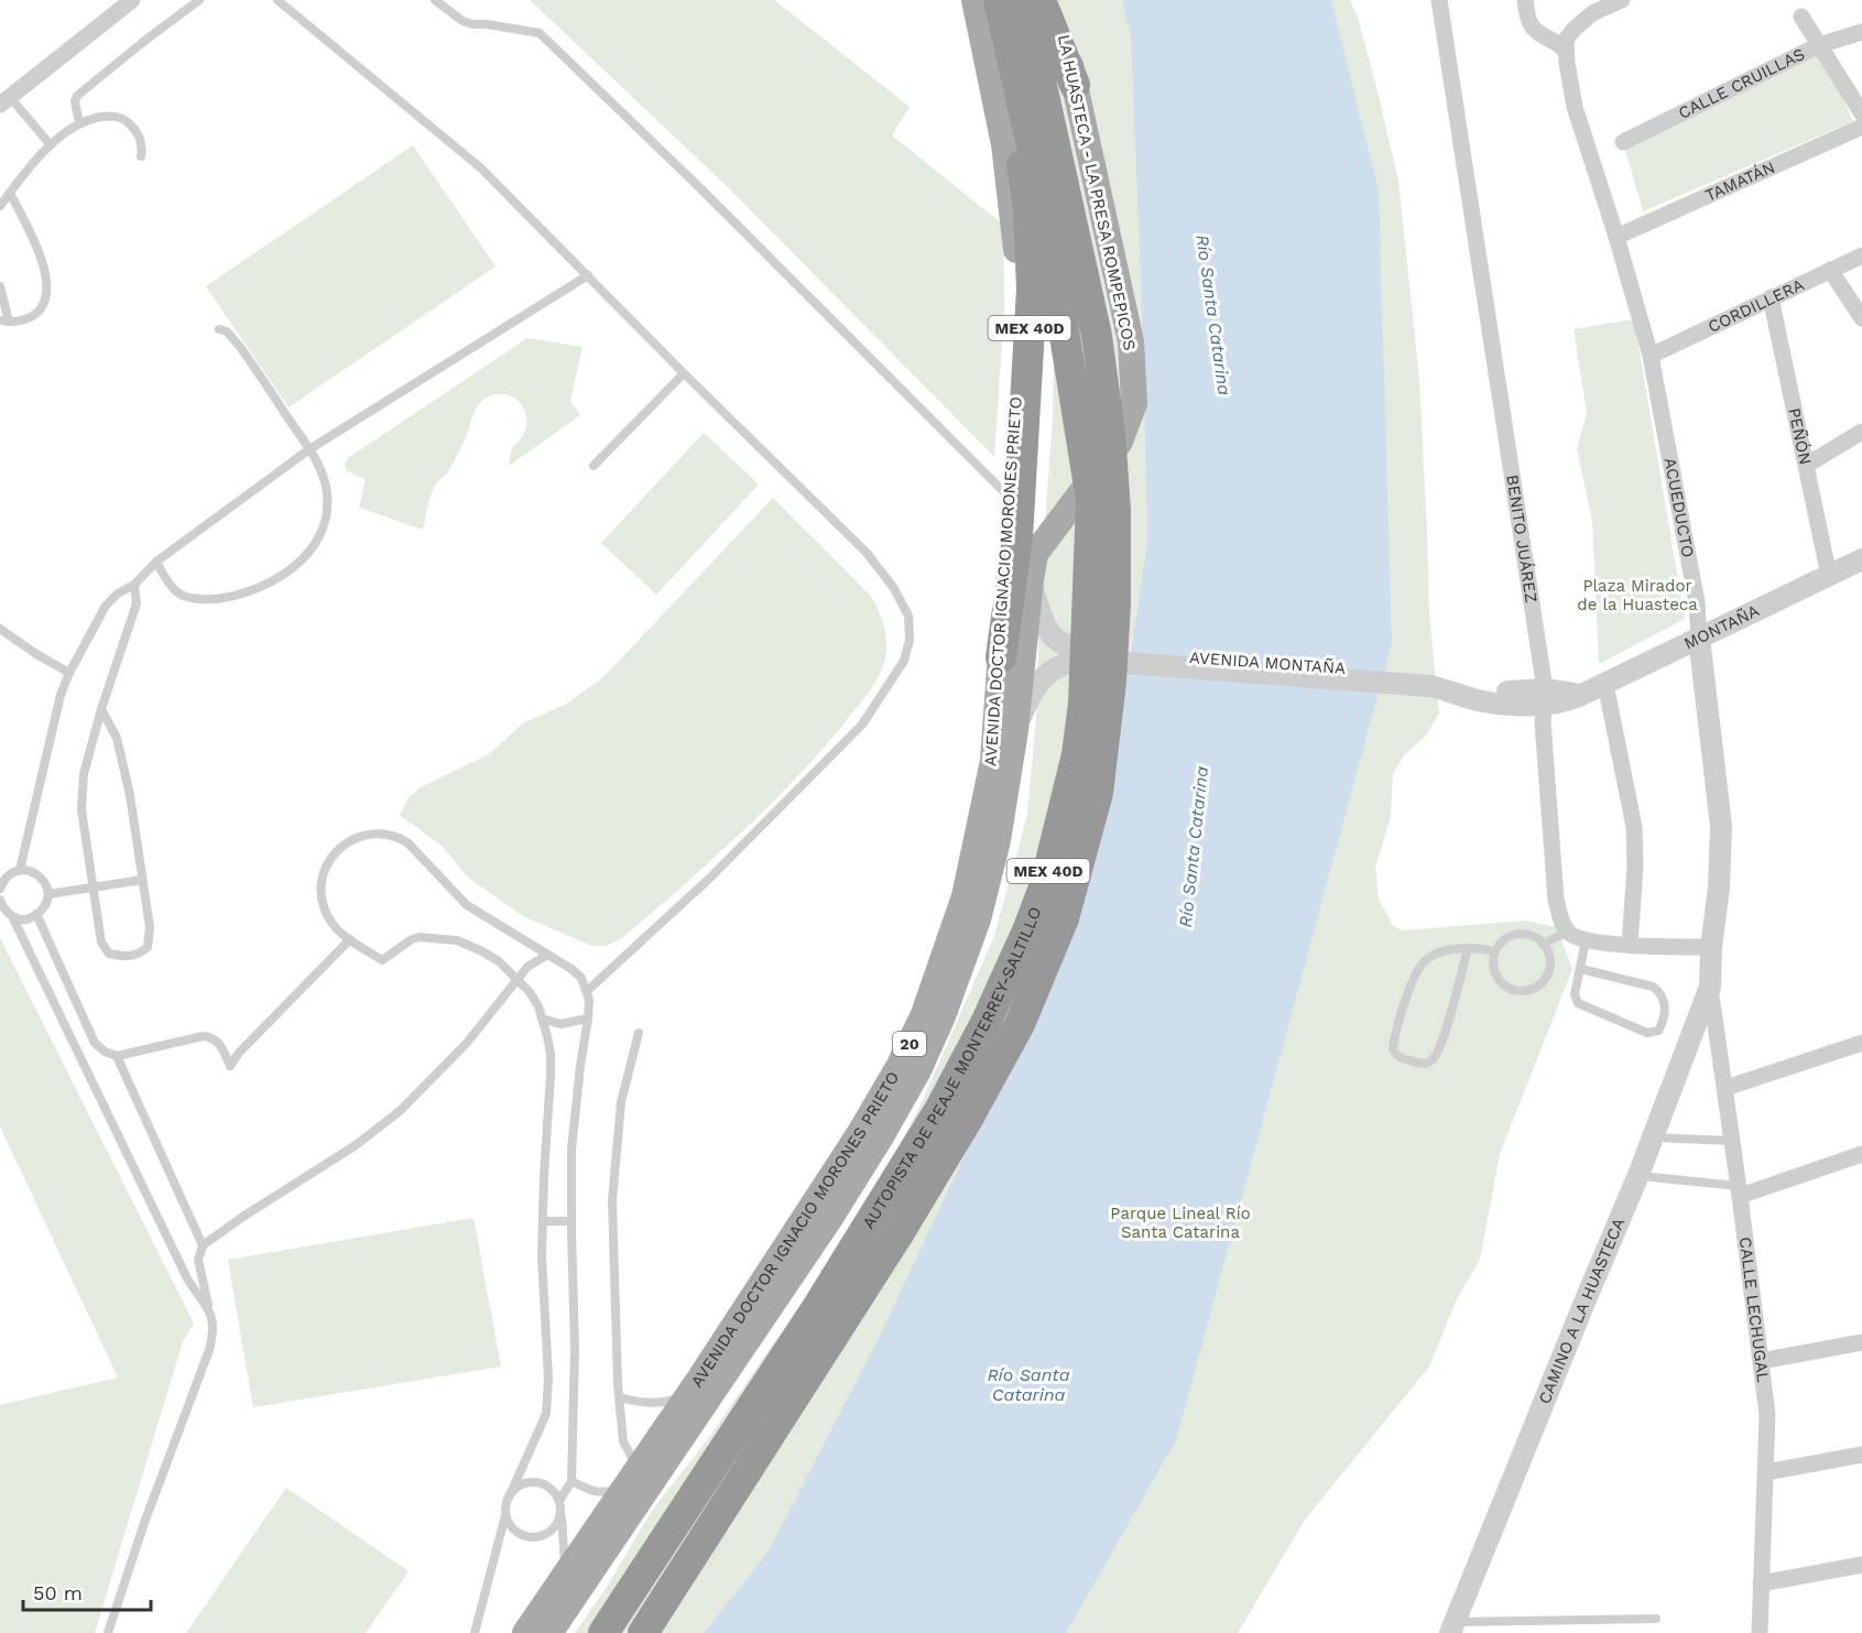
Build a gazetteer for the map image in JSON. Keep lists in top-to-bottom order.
{
  "streets": {
    "highway": ["MEX 40D", "AUTOPISTA DE PEAJE MONTERREY-SALTILLO"],
    "main road": ["LA HUASTECA - LA PRESA ROMPEPICOS", "AVENIDA DOCTOR IGNACIO MORONES PRIETO", "20"],
    "street": [
      "CALLE CRUILLAS",
      "TAMATÁN",
      "CORDILLERA",
      "PEÑÓN",
      "ACUEDUCTO",
      "BENITO JUÁREZ",
      "MONTAÑA",
      "AVENIDA MONTAÑA",
      "CALLE LECHUGAL",
      "CAMINO A LA HUASTECA"
    ]
  },
  "crossings": [
    ["TAMATÁN", "ACUEDUCTO"],
    ["LA HUASTECA - LA PRESA ROMPEPICOS", "AVENIDA DOCTOR IGNACIO MORONES PRIETO"],
    ["CORDILLERA", "PEÑÓN"],
    ["CORDILLERA", "ACUEDUCTO"],
    ["MEX 40D", "AVENIDA DOCTOR IGNACIO MORONES PRIETO"],
    ["MEX 40D", "AUTOPISTA DE PEAJE MONTERREY-SALTILLO"],
    ["PEÑÓN", "MONTAÑA"],
    ["ACUEDUCTO", "MONTAÑA"],
    ["ACUEDUCTO", "CALLE LECHUGAL"],
    ["ACUEDUCTO", "CAMINO A LA HUASTECA"],
    ["BENITO JUÁREZ", "MONTAÑA"],
    ["AVENIDA DOCTOR IGNACIO MORONES PRIETO", "AVENIDA MONTAÑA"],
    ["MONTAÑA", "AVENIDA MONTAÑA"],
    ["CALLE LECHUGAL", "CAMINO A LA HUASTECA"]
  ],
  "water": ["Río Santa Catarina"],
  "parks": ["Plaza Mirador de la Huasteca", "Parque Lineal Río Santa Catarina"],
  "scale_bar": "50 m"
}
